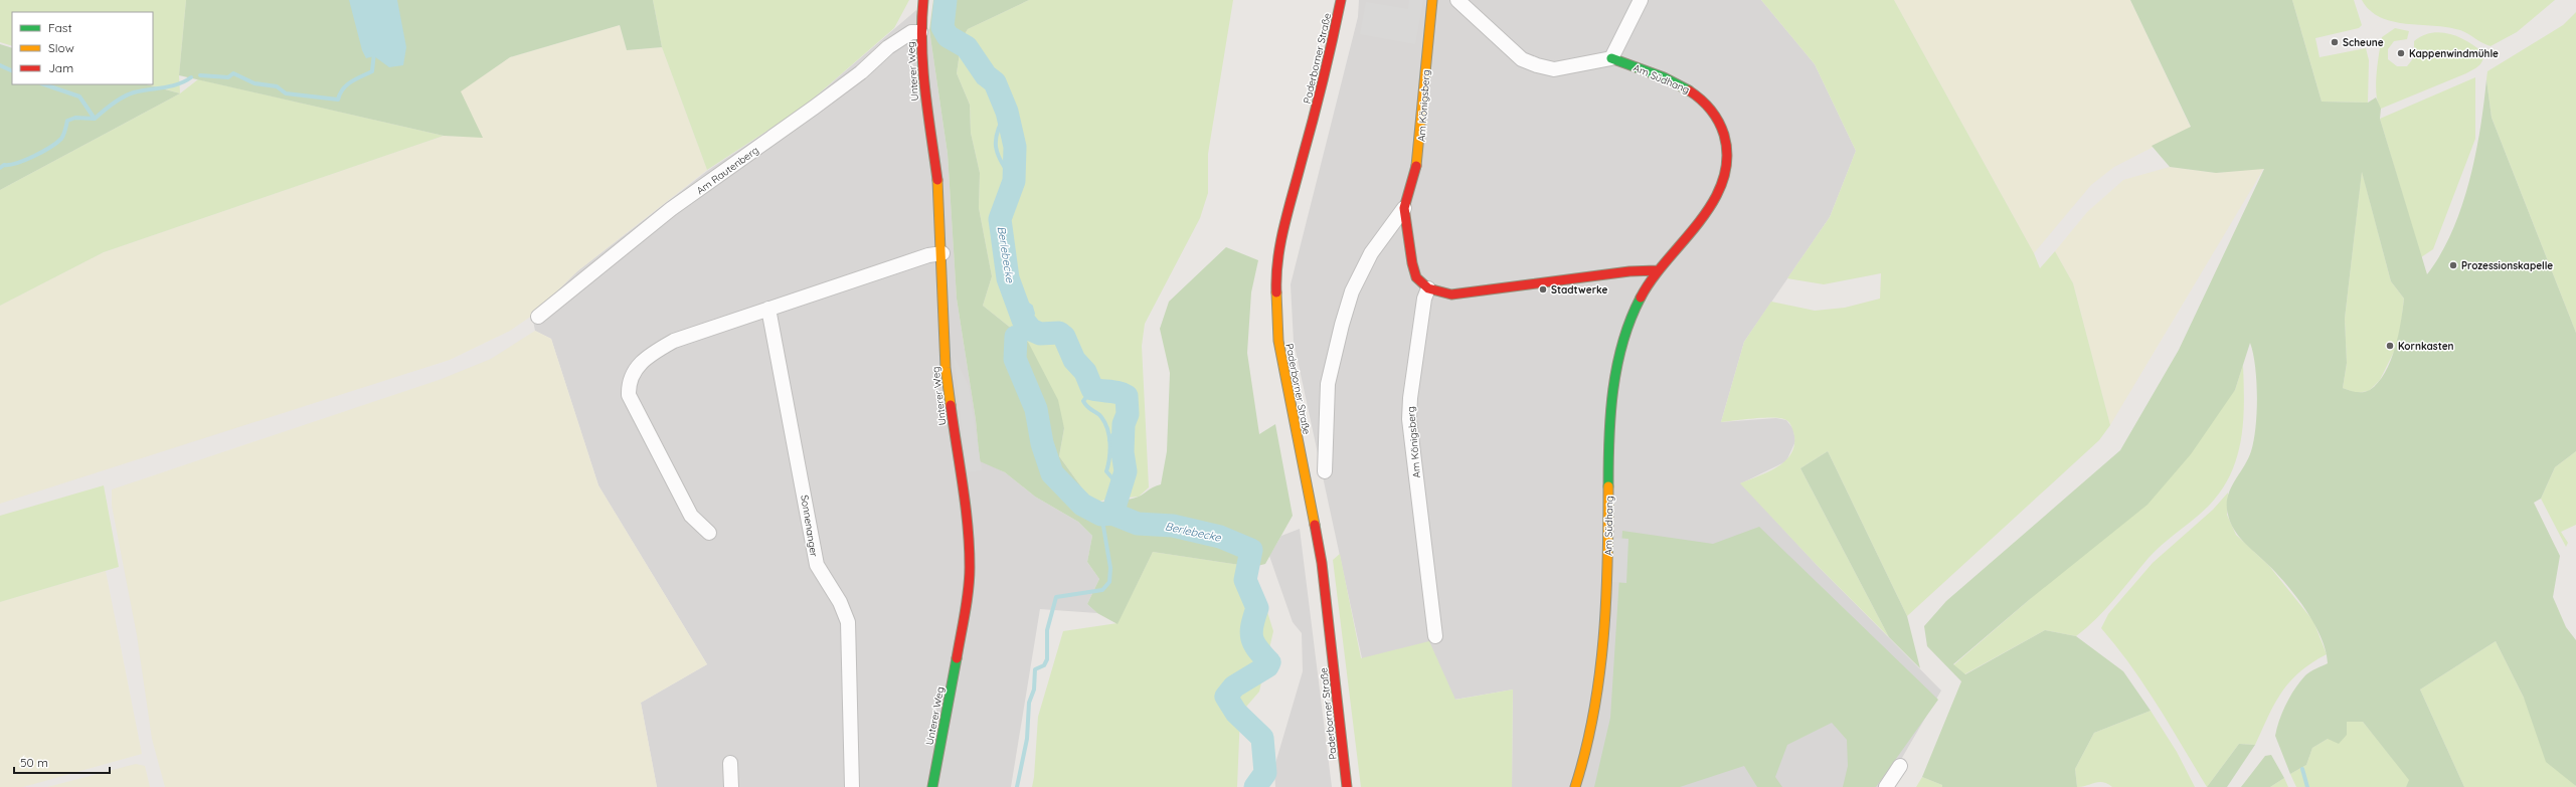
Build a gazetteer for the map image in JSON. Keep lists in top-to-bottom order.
{
  "streets": {
    "street": [
      "Paderborner Straße",
      "Unterer Weg",
      "Am Südhang",
      "Am Königsberg",
      "Am Rautenberg",
      "Sonnenanger"
    ]
  },
  "crossings": [
    ["Unterer Weg", "Am Rautenberg"]
  ],
  "water": ["Berlebecke"],
  "places": [
    "Scheune",
    "Kappenwindmühle",
    "Prozessionskapelle",
    "Stadtwerke",
    "Kornkasten"
  ],
  "legend": ["Fast", "Slow", "Jam"],
  "scale_bar": "50 m"
}
